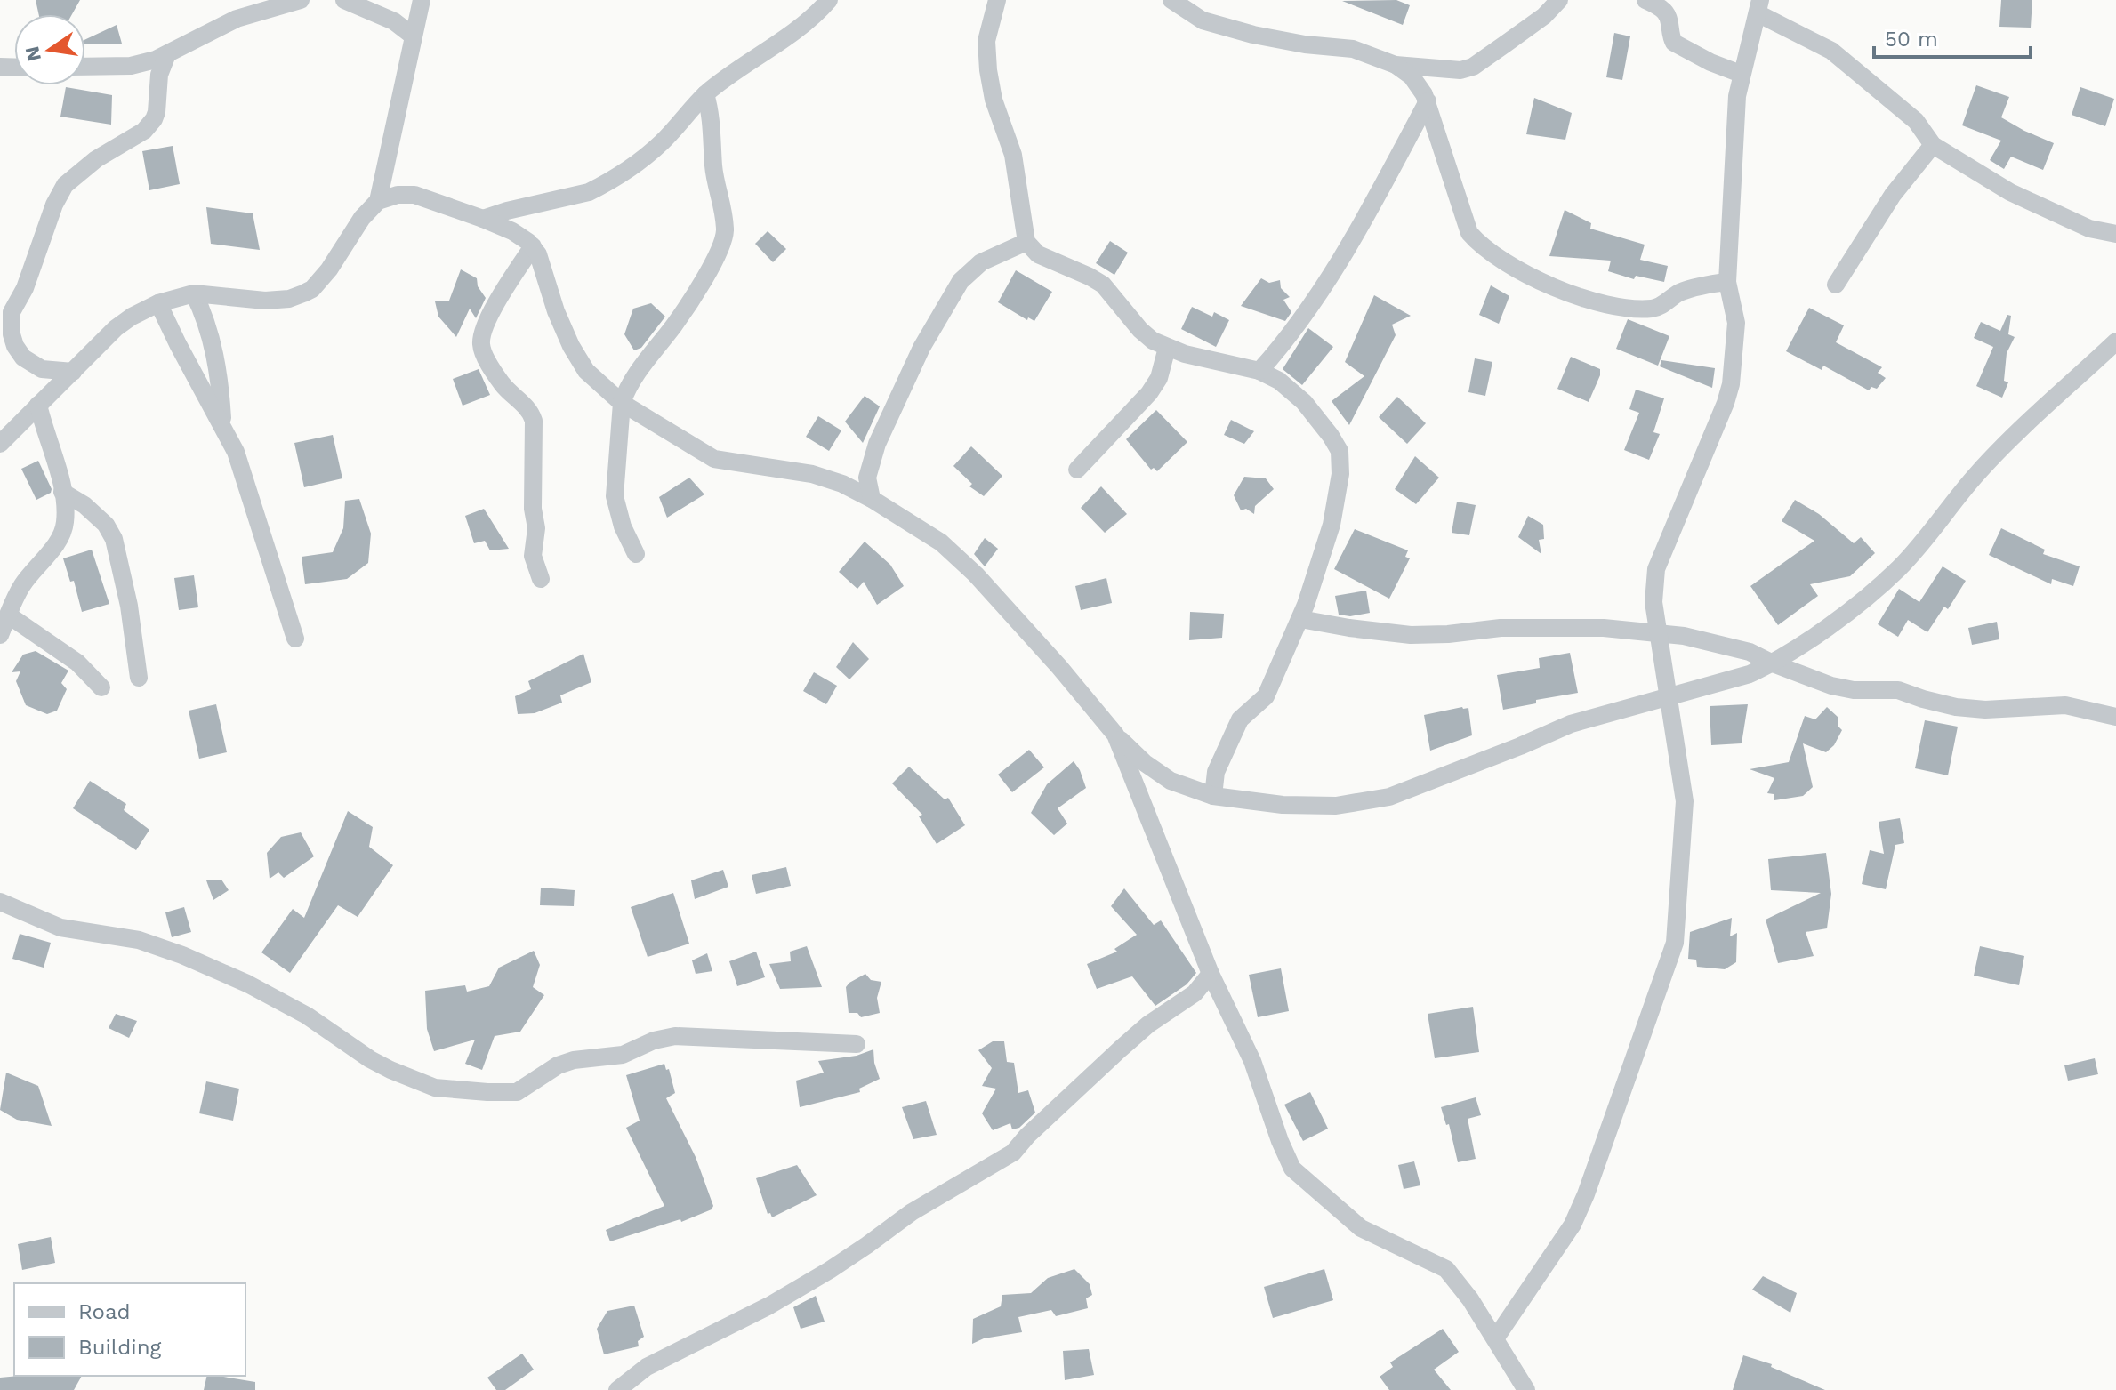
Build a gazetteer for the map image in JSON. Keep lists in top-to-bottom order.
{
  "legend": ["Road", "Building"],
  "scale_bar": "50 m",
  "north": "left"
}
